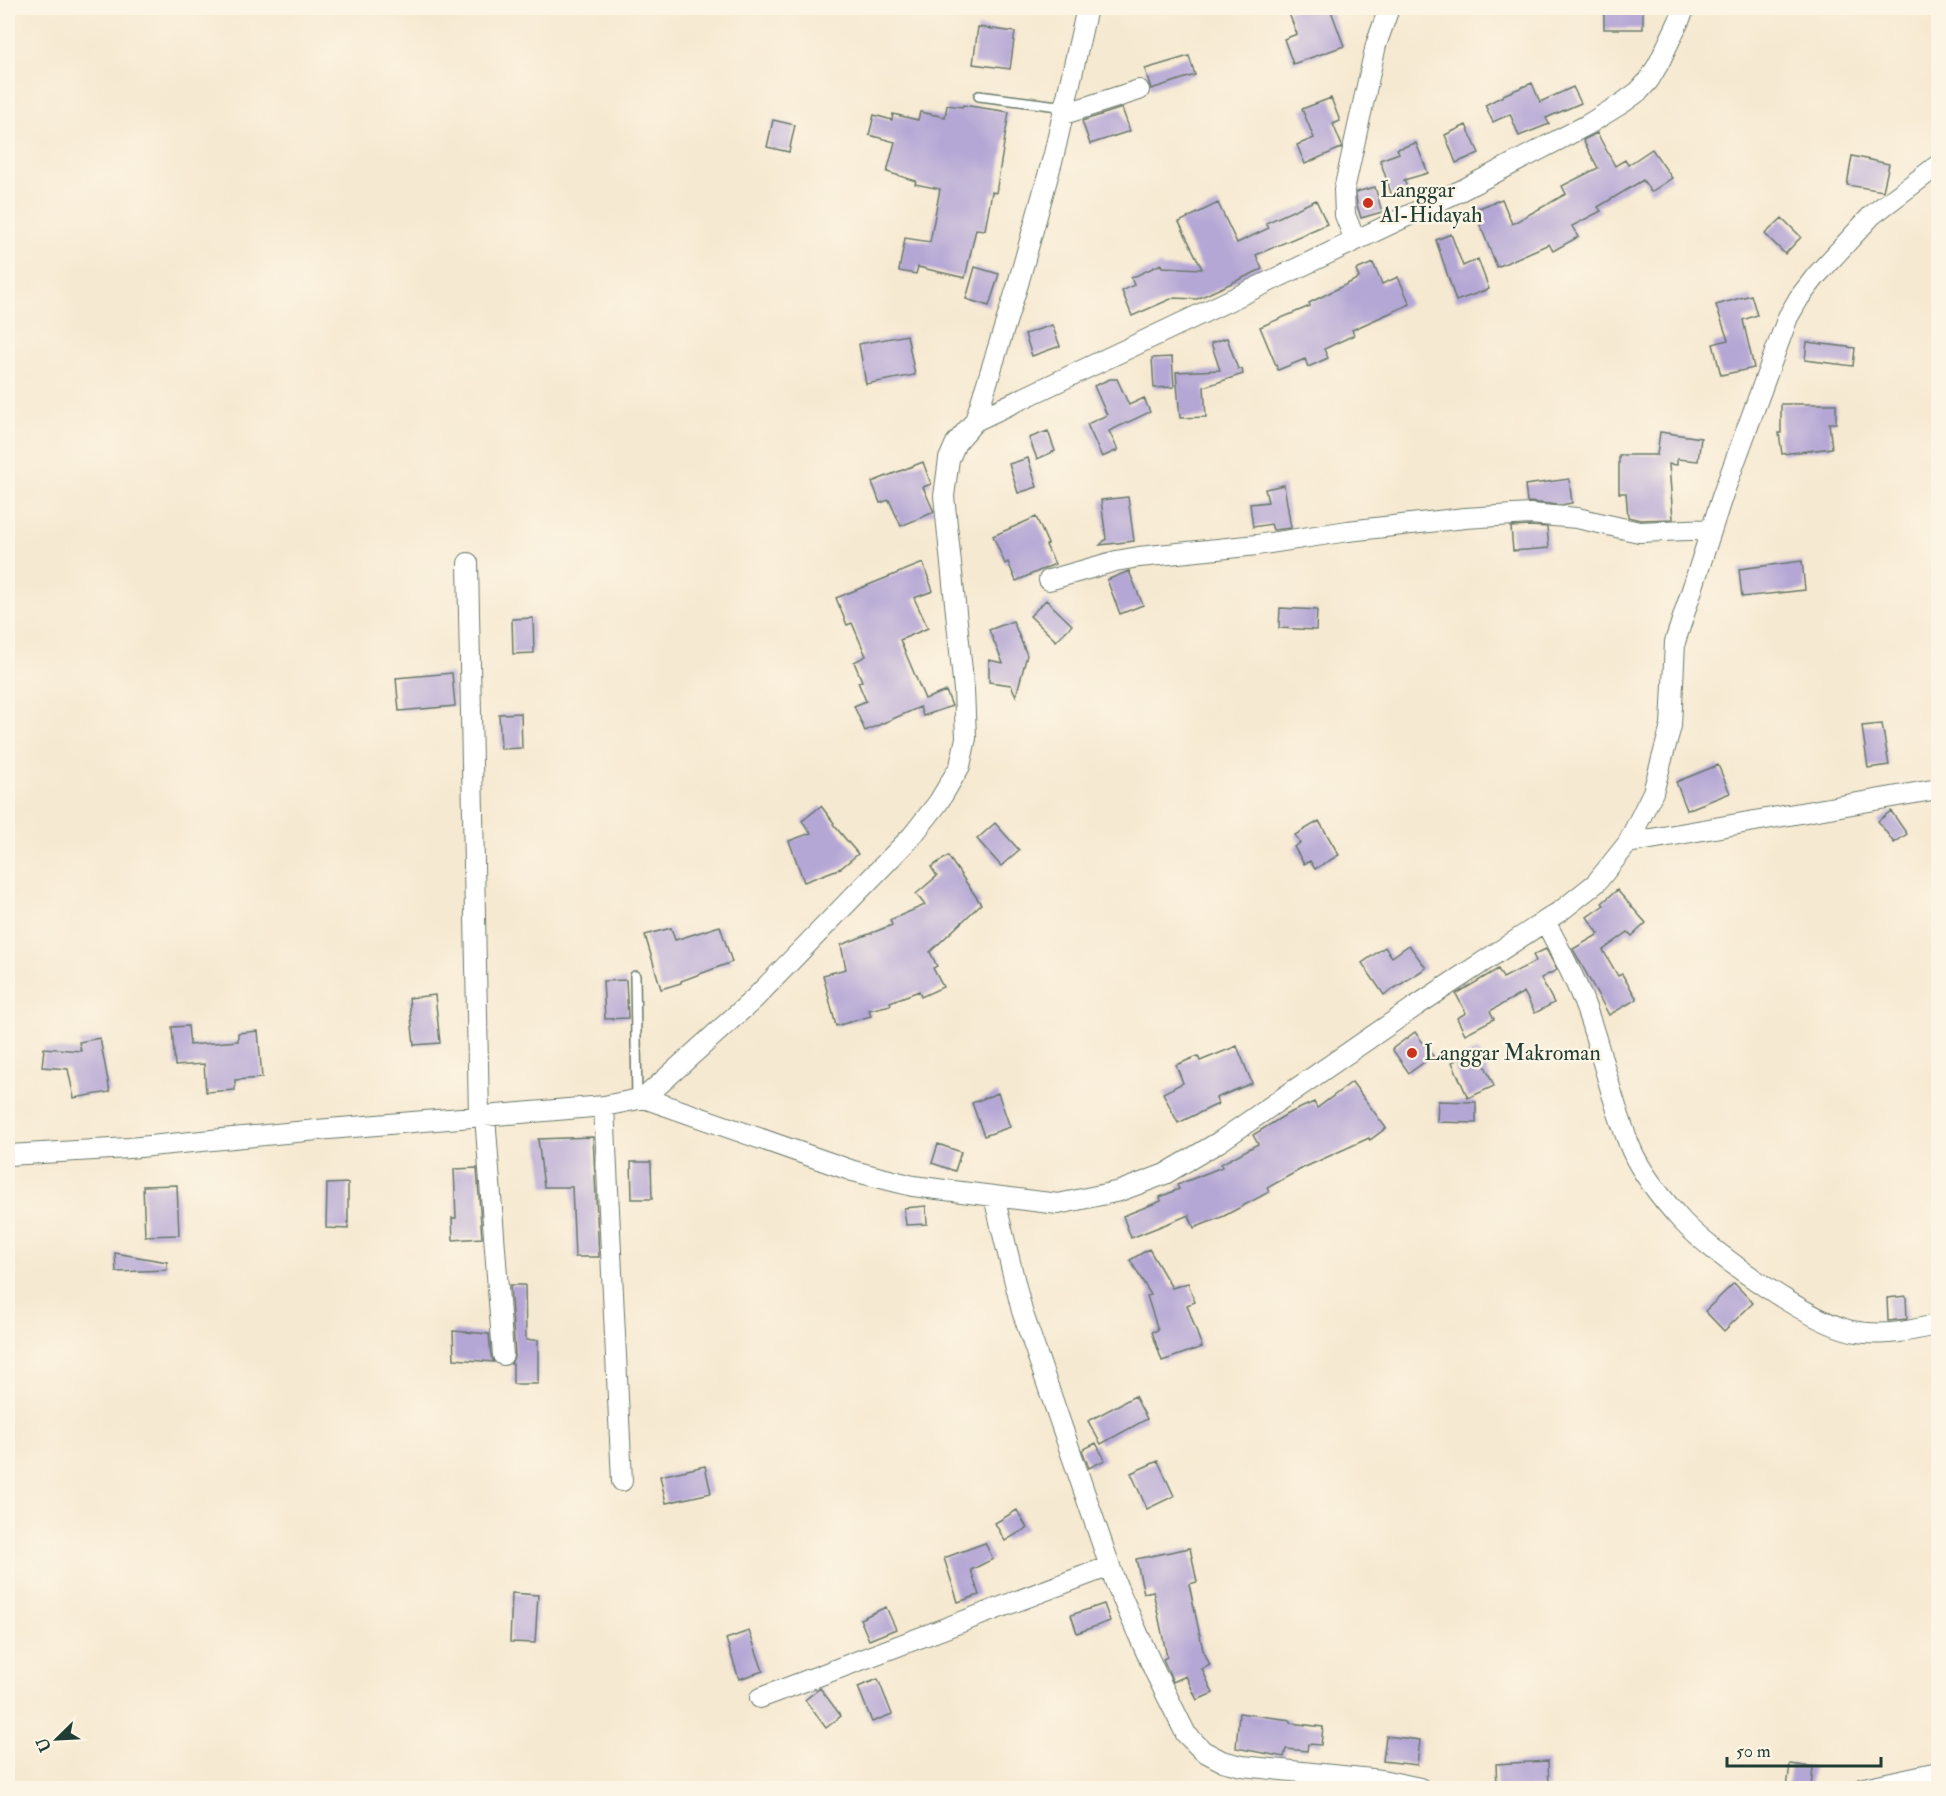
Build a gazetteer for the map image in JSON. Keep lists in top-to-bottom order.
{
  "places": ["Langgar Al-Hidayah", "Langgar Makroman"],
  "scale_bar": "50 m",
  "north": "bottom left"
}
